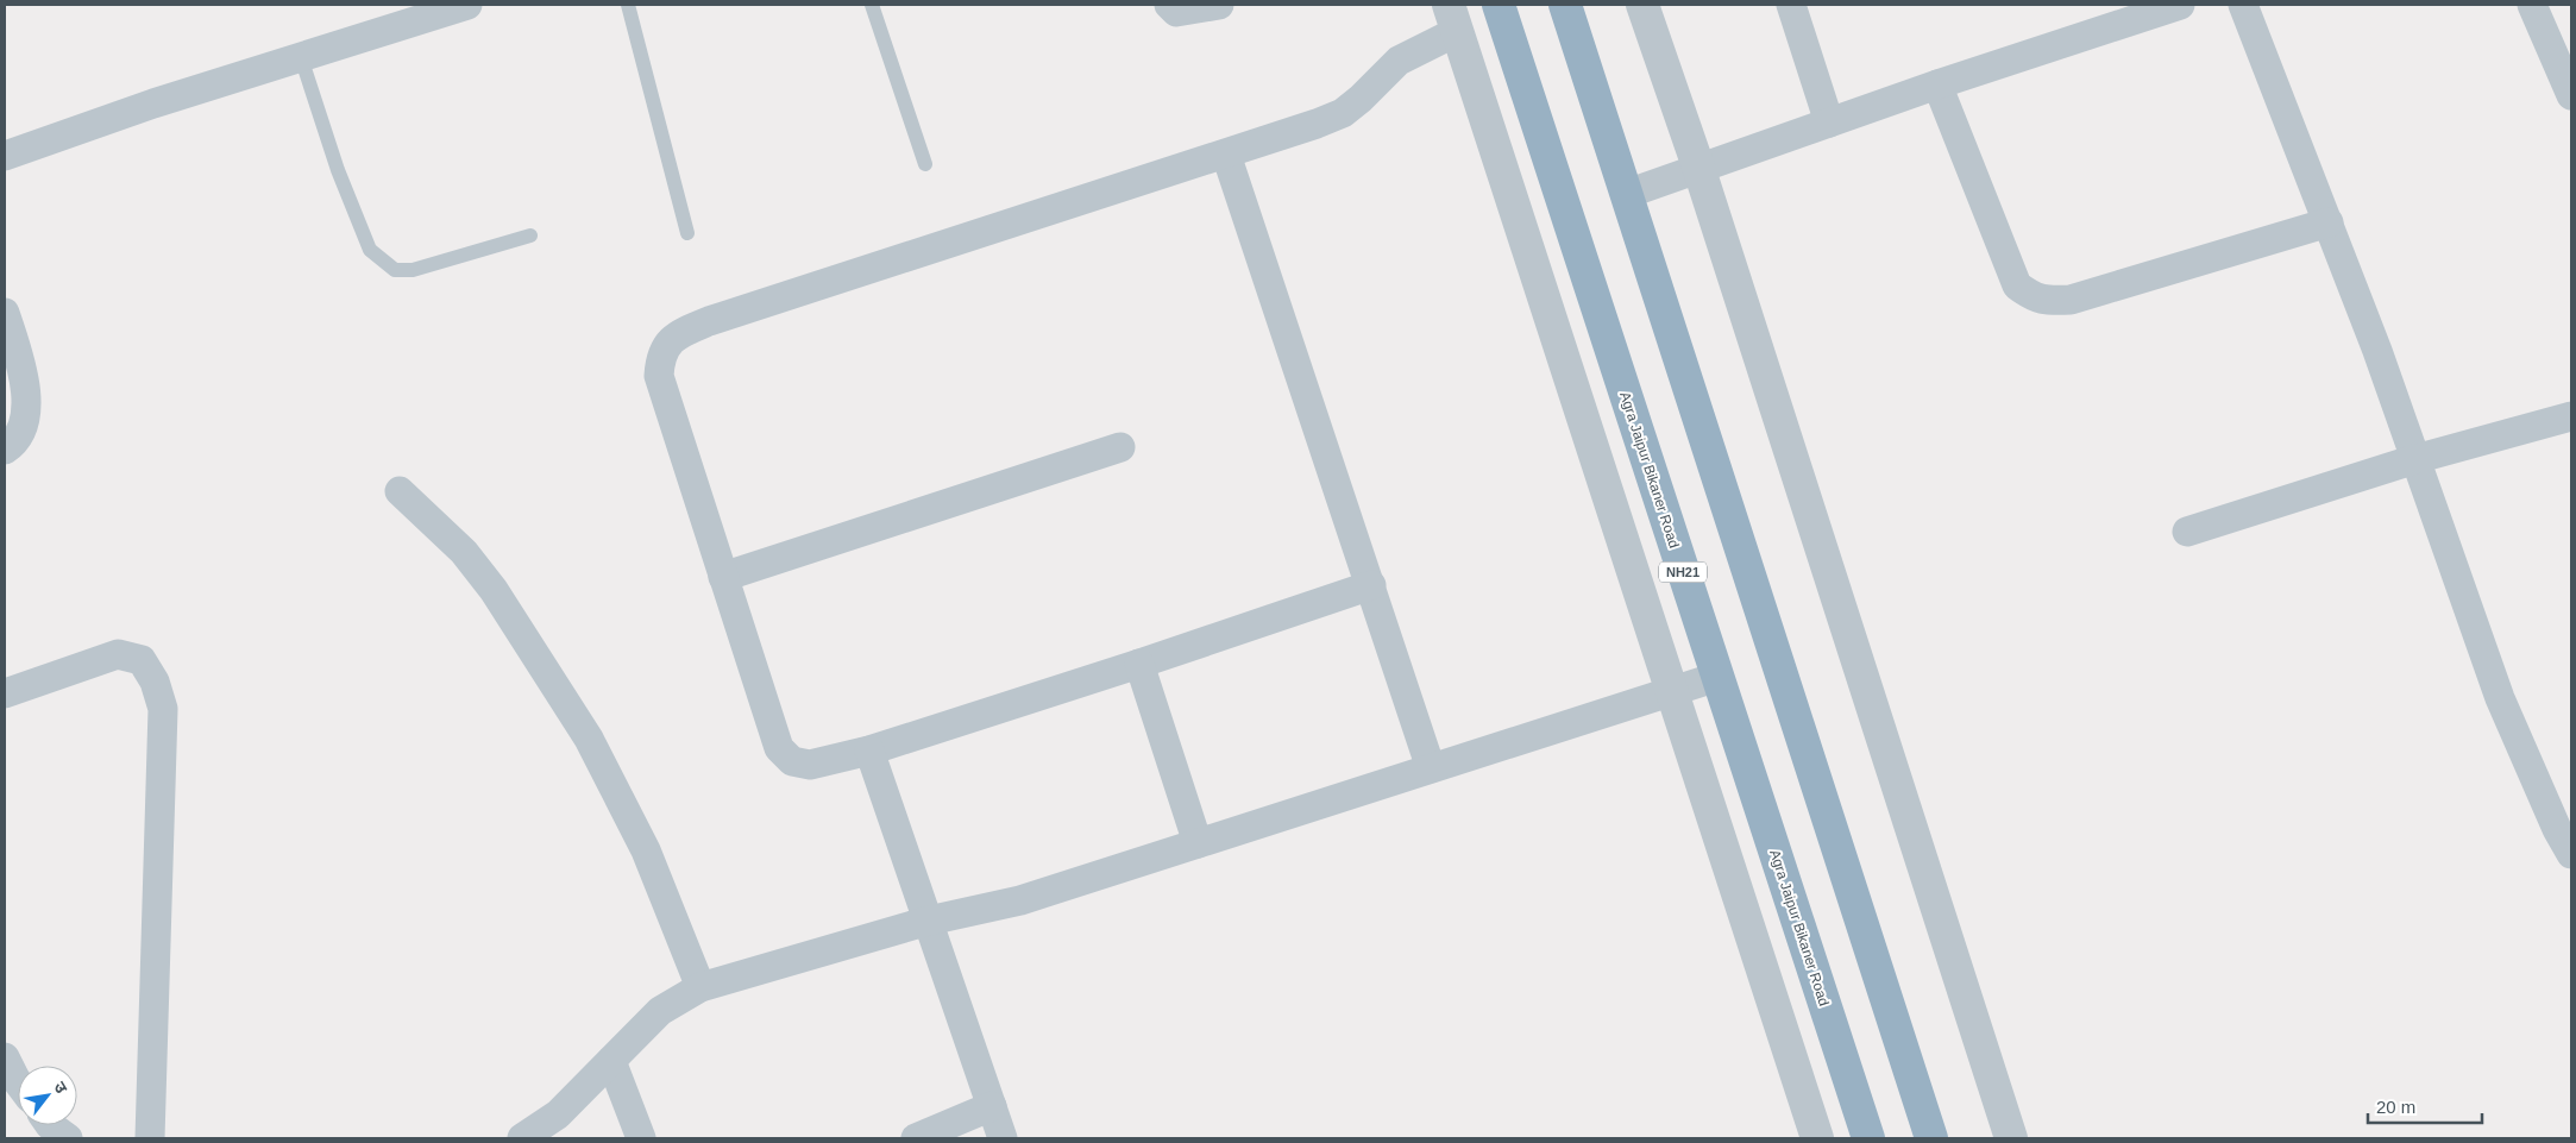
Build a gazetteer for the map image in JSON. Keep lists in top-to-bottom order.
{
  "streets": {
    "highway": ["Agra Jaipur Bikaner Road", "NH21"]
  },
  "scale_bar": "20 m",
  "north": "top right"
}
